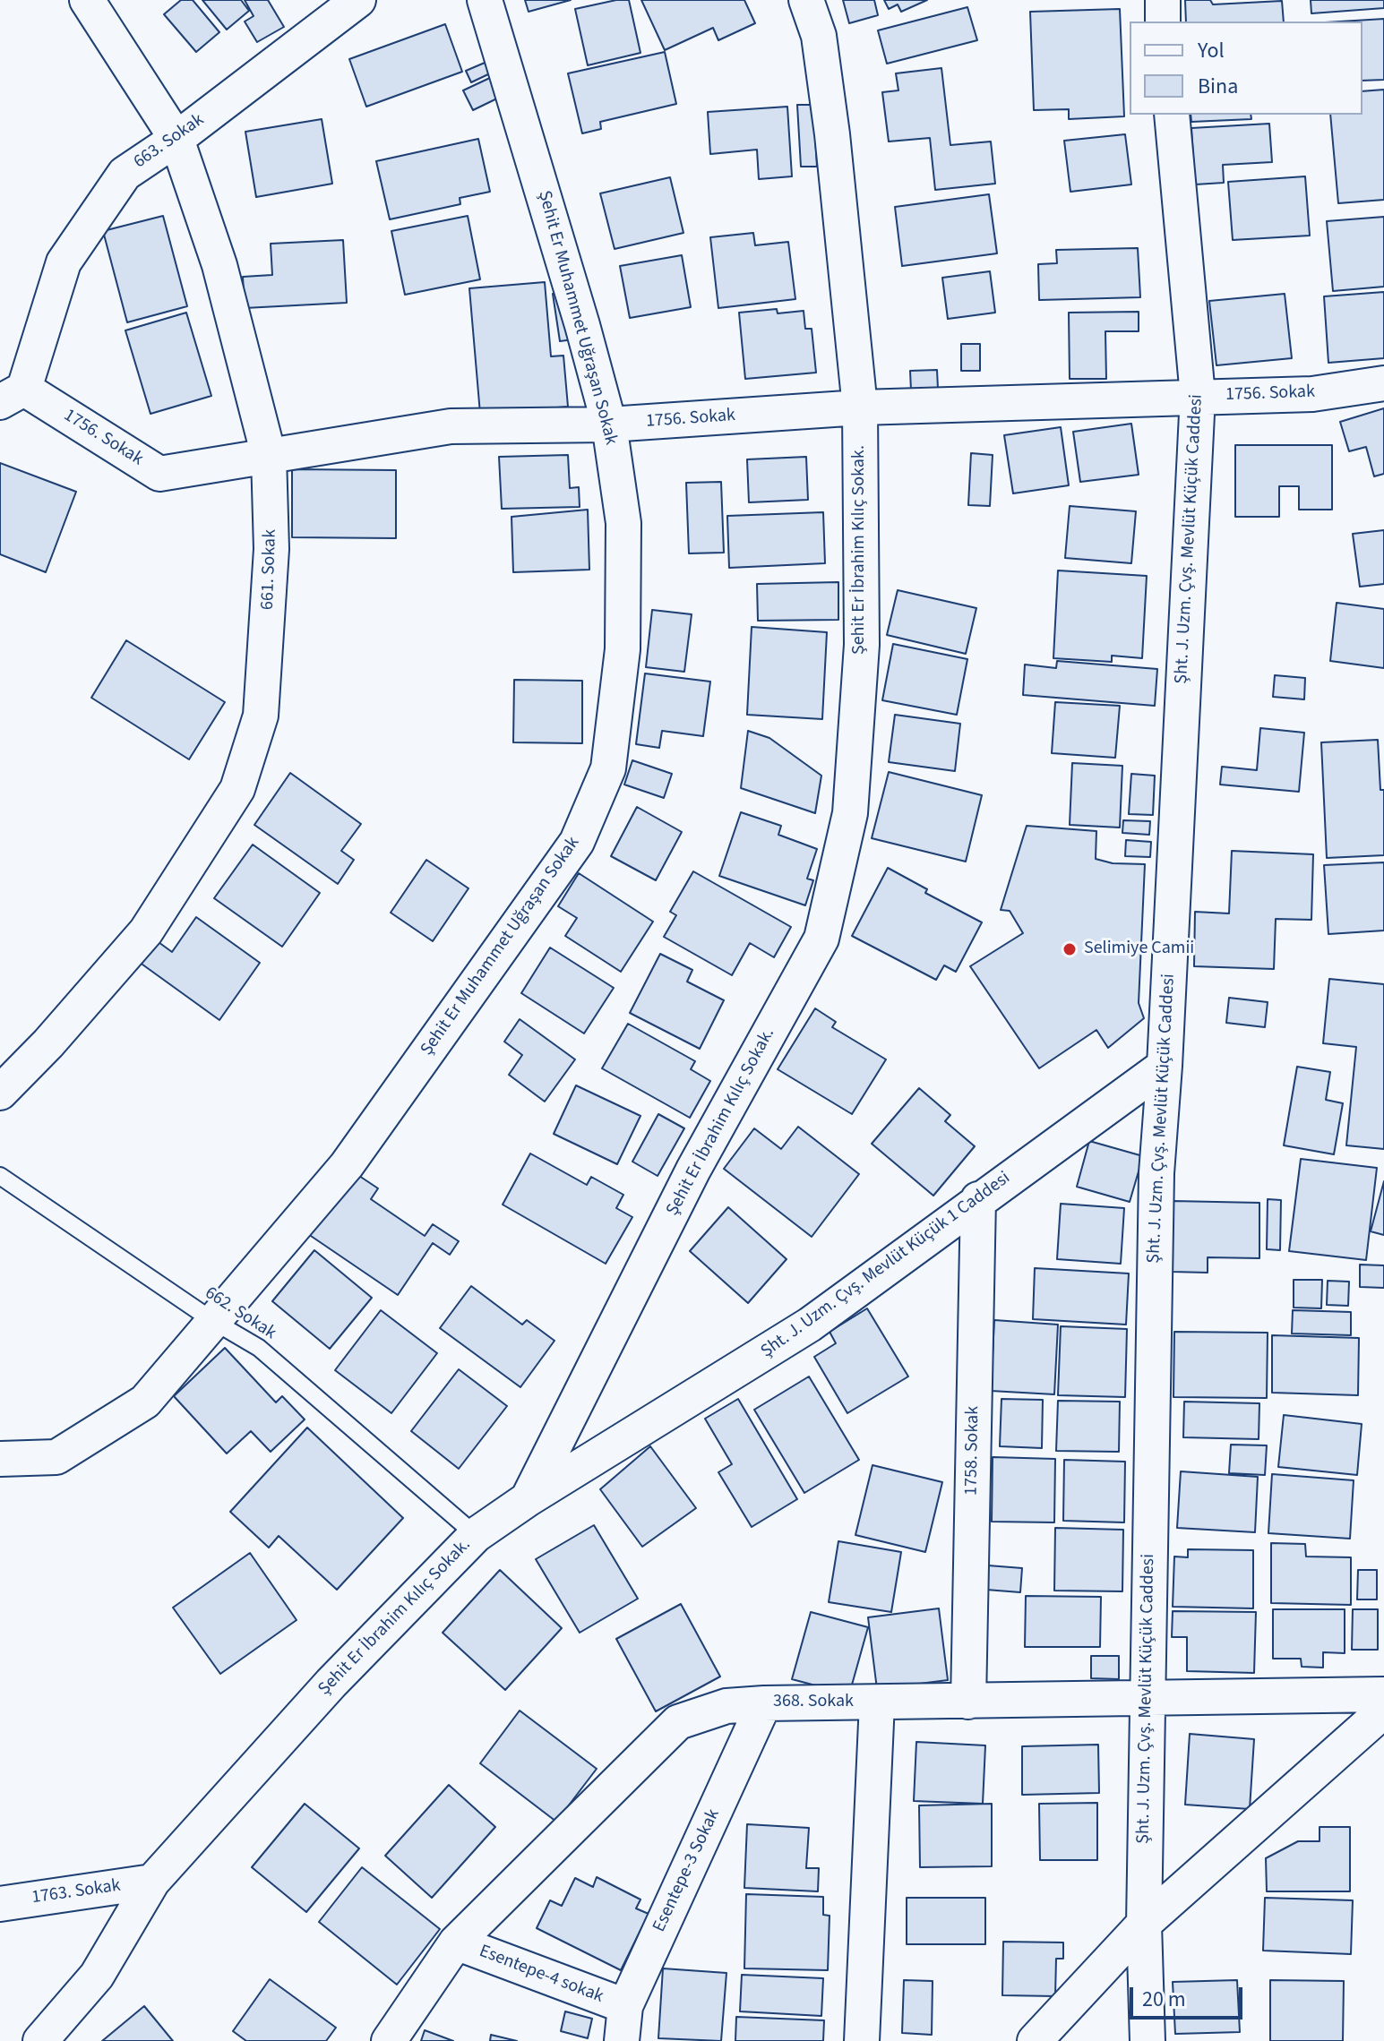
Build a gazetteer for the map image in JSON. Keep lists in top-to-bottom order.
{
  "streets": {
    "street": [
      "663. Sokak",
      "Şehit Er Muhammet Uğraşan Sokak",
      "1756. Sokak",
      "Şht. J. Uzm. Çvş. Mevlüt Küçük Caddesi",
      "Şehit Er İbrahim Kılıç Sokak.",
      "661. Sokak",
      "Şht. J. Uzm. Çvş. Mevlüt Küçük 1 Caddesi",
      "1758. Sokak",
      "368. Sokak",
      "Esentepe-3 Sokak",
      "1763. Sokak",
      "Esentepe-4 sokak"
    ],
    "lane": ["662. Sokak"]
  },
  "crossings": [
    ["663. Sokak", "1756. Sokak"],
    ["663. Sokak", "661. Sokak"],
    ["Şehit Er Muhammet Uğraşan Sokak", "1756. Sokak"],
    ["Şehit Er Muhammet Uğraşan Sokak", "662. Sokak"],
    ["1756. Sokak", "Şht. J. Uzm. Çvş. Mevlüt Küçük Caddesi"],
    ["1756. Sokak", "Şehit Er İbrahim Kılıç Sokak."],
    ["1756. Sokak", "661. Sokak"],
    ["Şht. J. Uzm. Çvş. Mevlüt Küçük Caddesi", "Şht. J. Uzm. Çvş. Mevlüt Küçük 1 Caddesi"],
    ["Şht. J. Uzm. Çvş. Mevlüt Küçük Caddesi", "368. Sokak"],
    ["Şehit Er İbrahim Kılıç Sokak.", "Şht. J. Uzm. Çvş. Mevlüt Küçük 1 Caddesi"],
    ["Şehit Er İbrahim Kılıç Sokak.", "662. Sokak"],
    ["Şehit Er İbrahim Kılıç Sokak.", "1763. Sokak"],
    ["Şht. J. Uzm. Çvş. Mevlüt Küçük 1 Caddesi", "1758. Sokak"],
    ["1758. Sokak", "368. Sokak"],
    ["368. Sokak", "Esentepe-3 Sokak"],
    ["368. Sokak", "Esentepe-4 sokak"],
    ["Esentepe-3 Sokak", "Esentepe-4 sokak"]
  ],
  "places": ["Selimiye Camii"],
  "legend": ["Yol", "Bina"],
  "scale_bar": "20 m"
}
